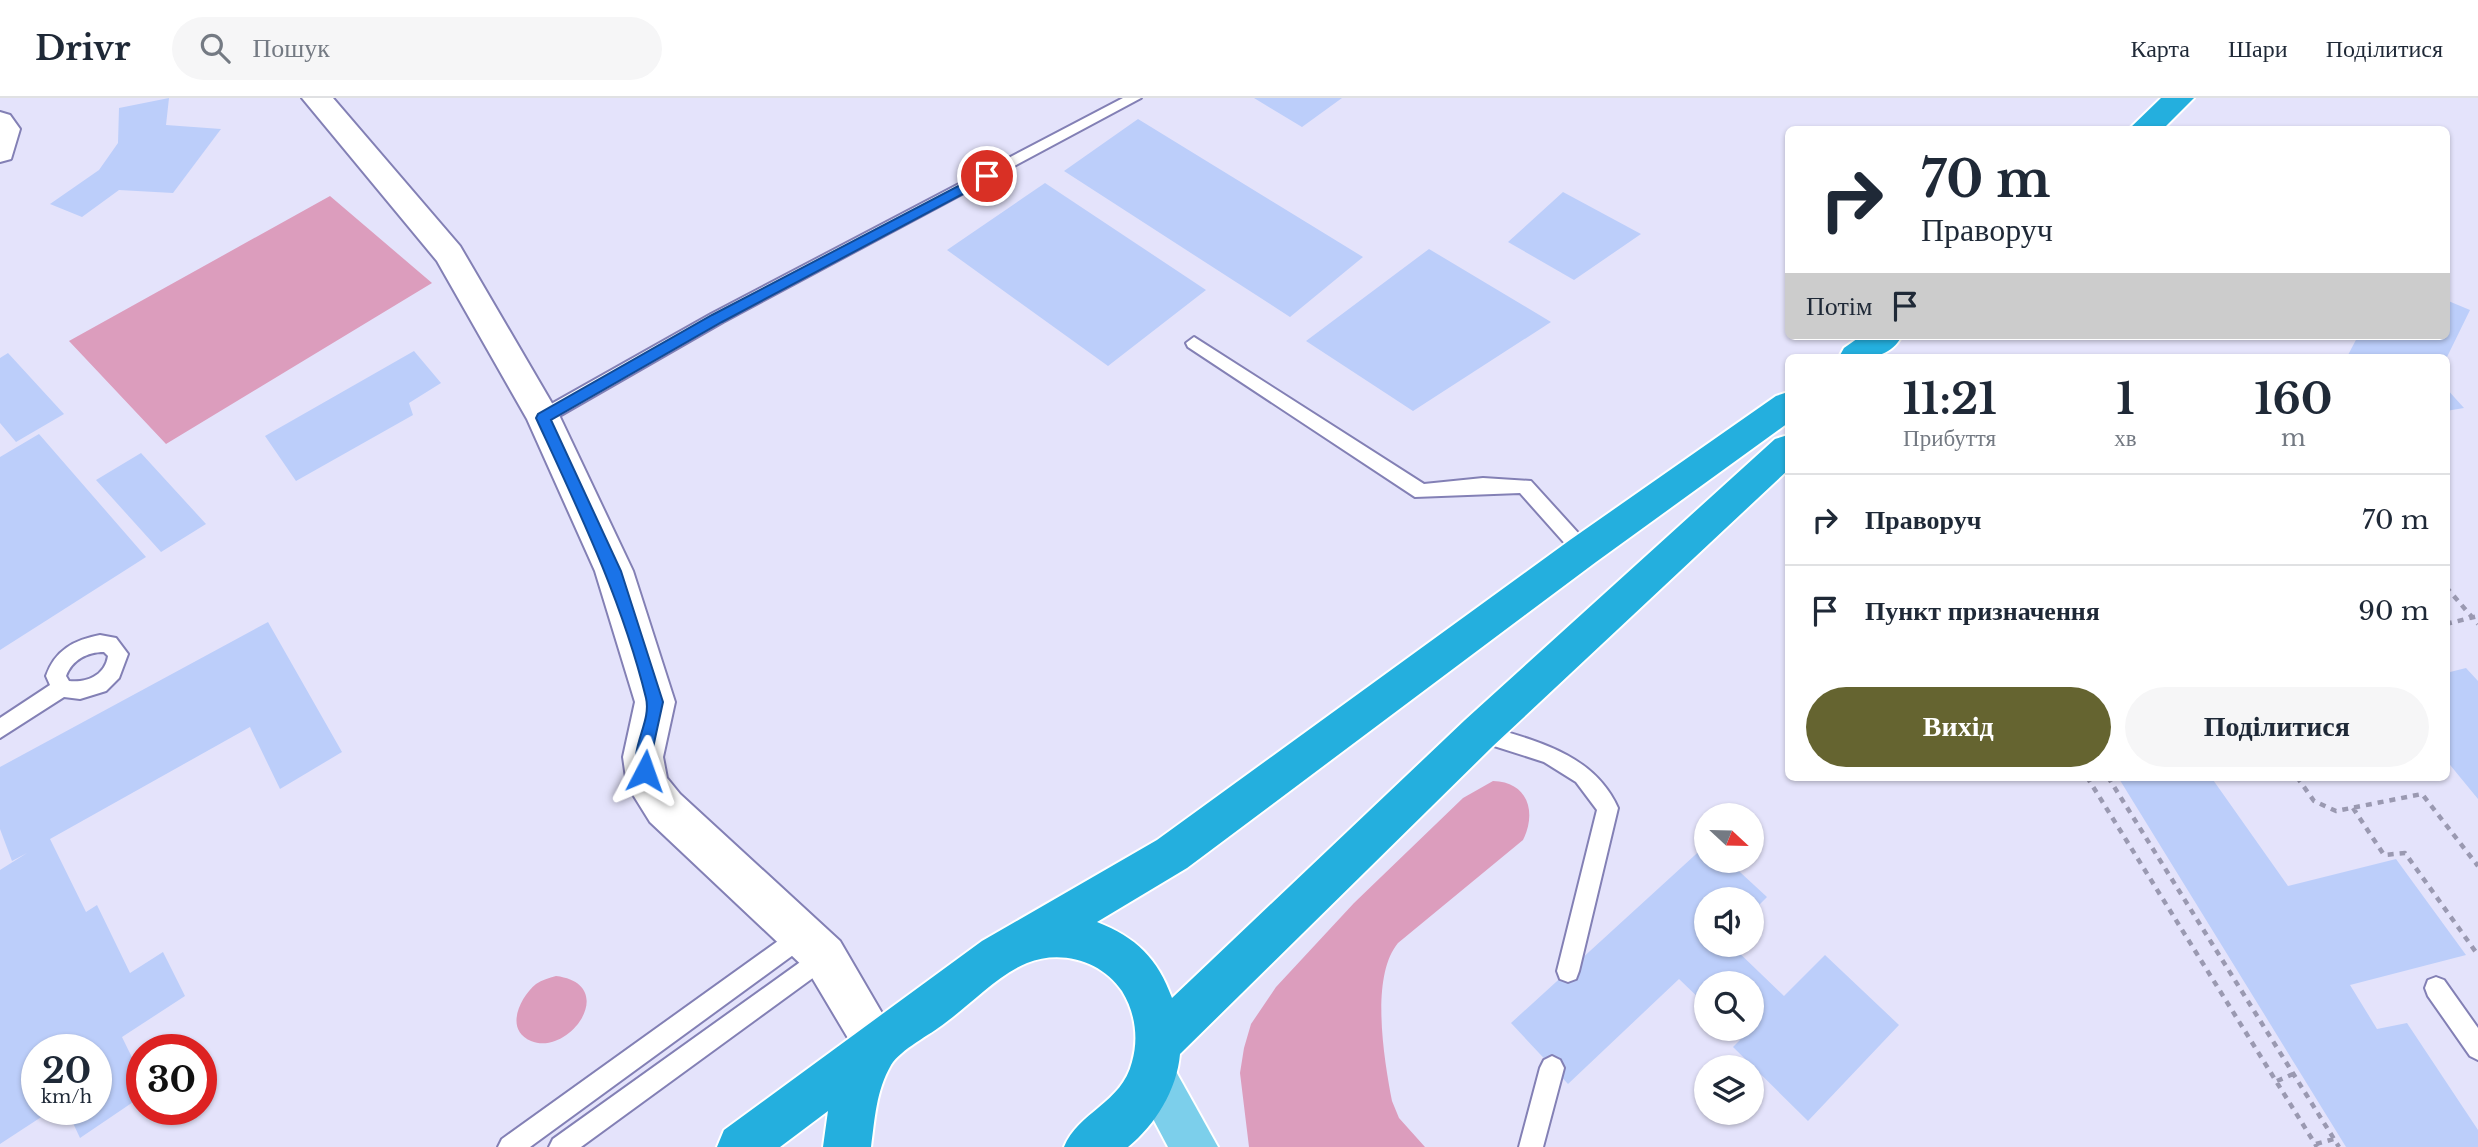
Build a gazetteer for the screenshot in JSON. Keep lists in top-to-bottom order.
{
  "north": "right",
  "page": {
    "header": "Drivr",
    "search": "Пошук",
    "nav": ["Карта", "Шари", "Поділитися"],
    "turn": ["70 m", "Праворуч"],
    "then": "Потім",
    "eta": [
      "11:21",
      "Прибуття",
      "1",
      "хв",
      "160",
      "m"
    ],
    "list": [
      {
        "name": "Праворуч",
        "value": "70 m"
      },
      {
        "name": "Пункт призначення",
        "value": "90 m"
      }
    ],
    "buttons": ["Вихід", "Поділитися"],
    "speed": "20 km/h",
    "limit": "30"
  }
}
